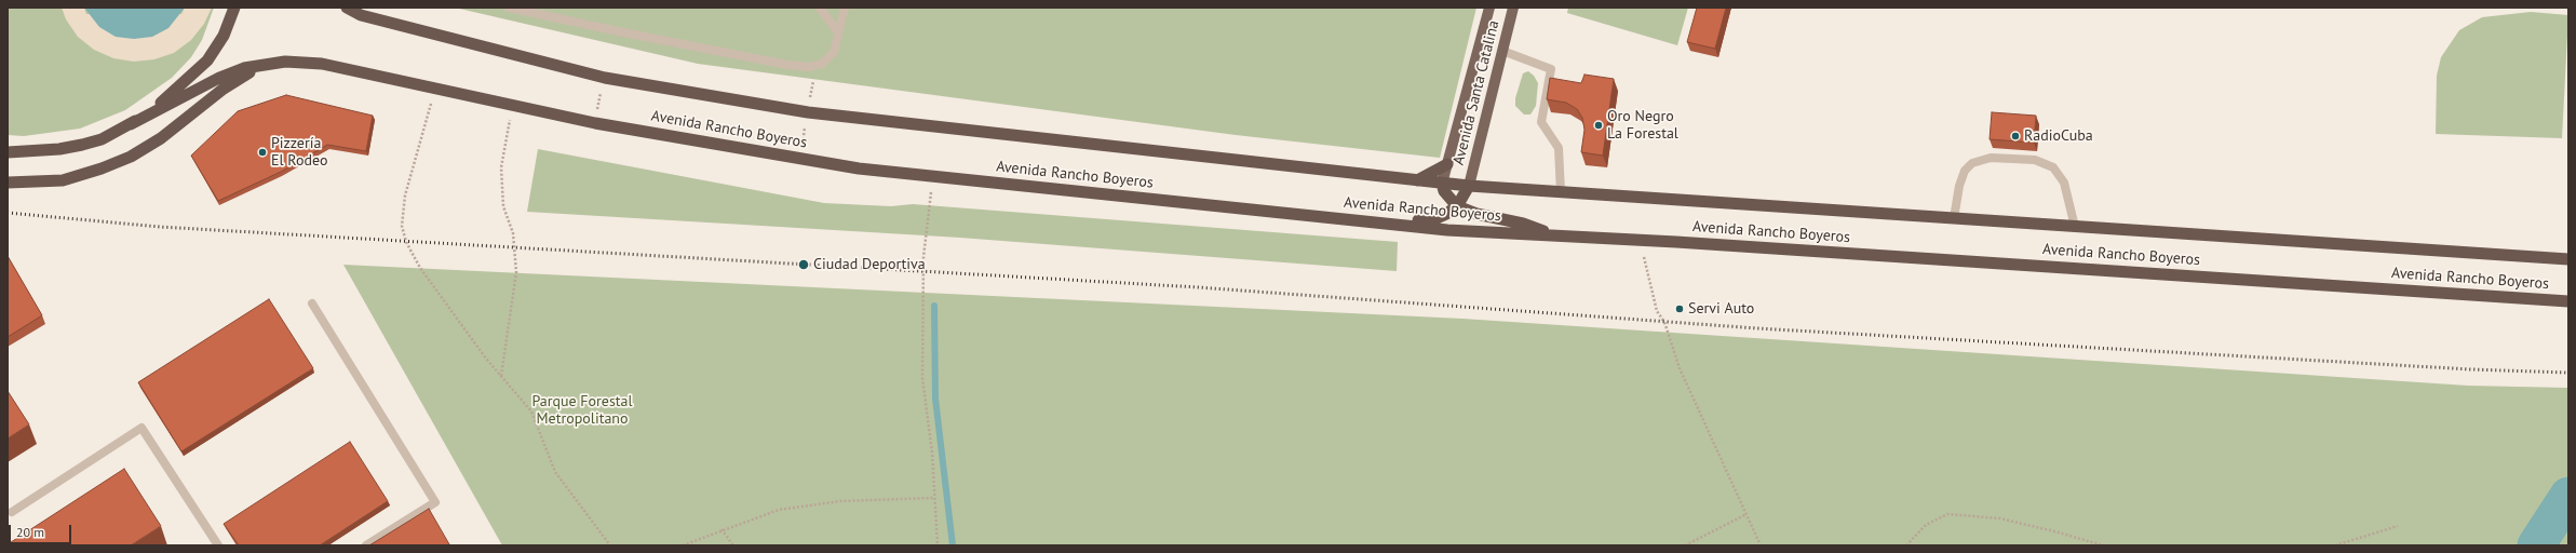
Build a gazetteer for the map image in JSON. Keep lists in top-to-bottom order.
{
  "streets": {
    "highway": ["Avenida Rancho Boyeros"],
    "main road": ["Avenida Santa Catalina"]
  },
  "crossings": [
    ["Avenida Santa Catalina", "Avenida Rancho Boyeros"]
  ],
  "parks": ["Parque Forestal Metropolitano"],
  "places": [
    "Oro Negro La Forestal",
    "RadioCuba",
    "Pizzería El Rodeo",
    "Ciudad Deportiva",
    "Servi Auto"
  ],
  "scale_bar": "20 m"
}
